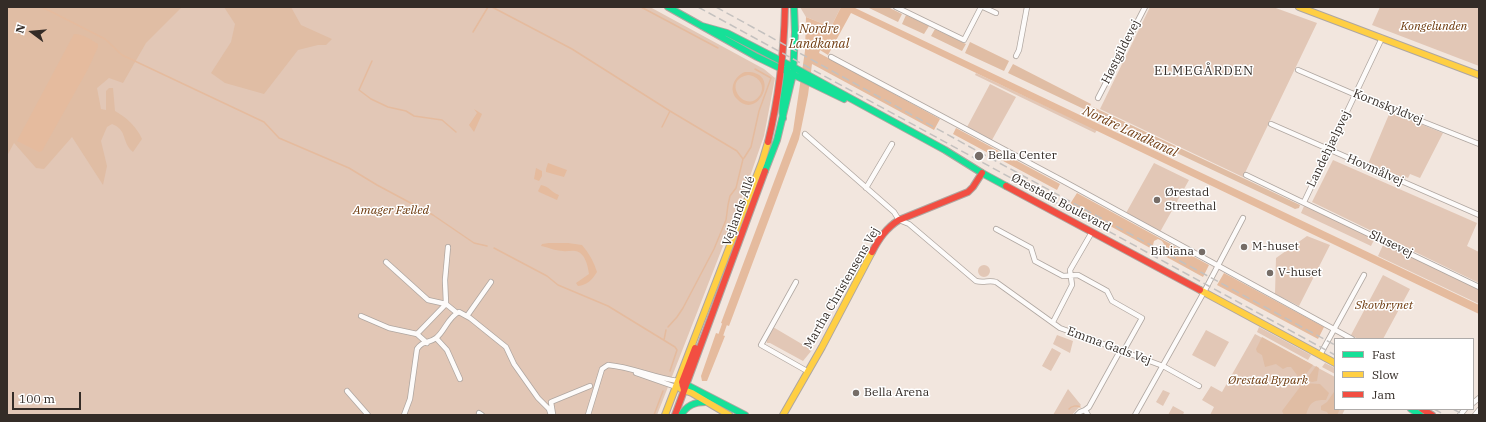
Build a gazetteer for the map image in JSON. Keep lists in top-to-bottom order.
{
  "streets": {
    "street": [
      "Høstgildevej",
      "Kornskyldvej",
      "Landehjælpvej",
      "Hovmålvej",
      "Ørestads Boulevard",
      "Vejlands Allé",
      "Slusevej",
      "Martha Christensens Vej",
      "Emma Gads Vej"
    ]
  },
  "crossings": [
    ["Kornskyldvej", "Landehjælpvej"],
    ["Landehjælpvej", "Hovmålvej"],
    ["Landehjælpvej", "Slusevej"],
    ["Ørestads Boulevard", "Vejlands Allé"],
    ["Ørestads Boulevard", "Martha Christensens Vej"],
    ["Martha Christensens Vej", "Emma Gads Vej"]
  ],
  "districts": ["ELMEGÅRDEN"],
  "water": ["Nordre Landkanal"],
  "parks": [
    "Kongelunden",
    "Amager Fælled",
    "Skovbrynet",
    "Ørestad Bypark"
  ],
  "places": [
    "Bella Center",
    "Ørestad Streethal",
    "M-huset",
    "Bibiana",
    "V-huset",
    "Bella Arena"
  ],
  "legend": ["Fast", "Slow", "Jam"],
  "scale_bar": "100 m",
  "north": "left"
}
